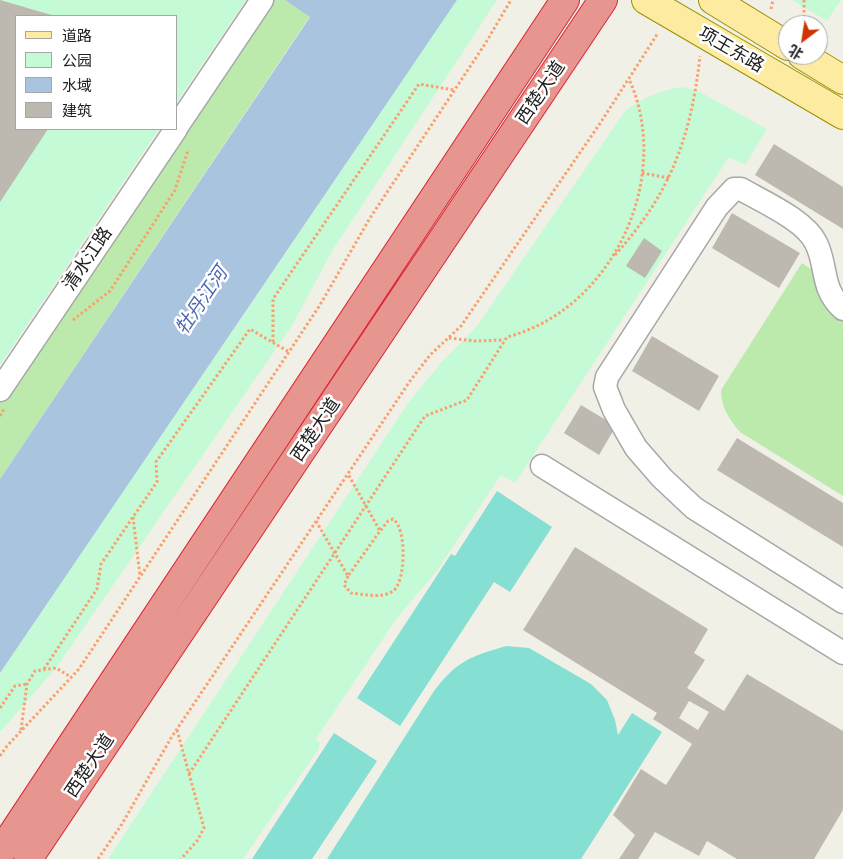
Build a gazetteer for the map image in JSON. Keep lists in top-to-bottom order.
{
  "streets": {
    "highway": ["西楚大道"],
    "main road": ["项王东路"],
    "street": ["清水江路"]
  },
  "water": ["牡丹江河"],
  "legend": [
    "道路",
    "公园",
    "水域",
    "建筑"
  ],
  "north": "bottom left"
}
